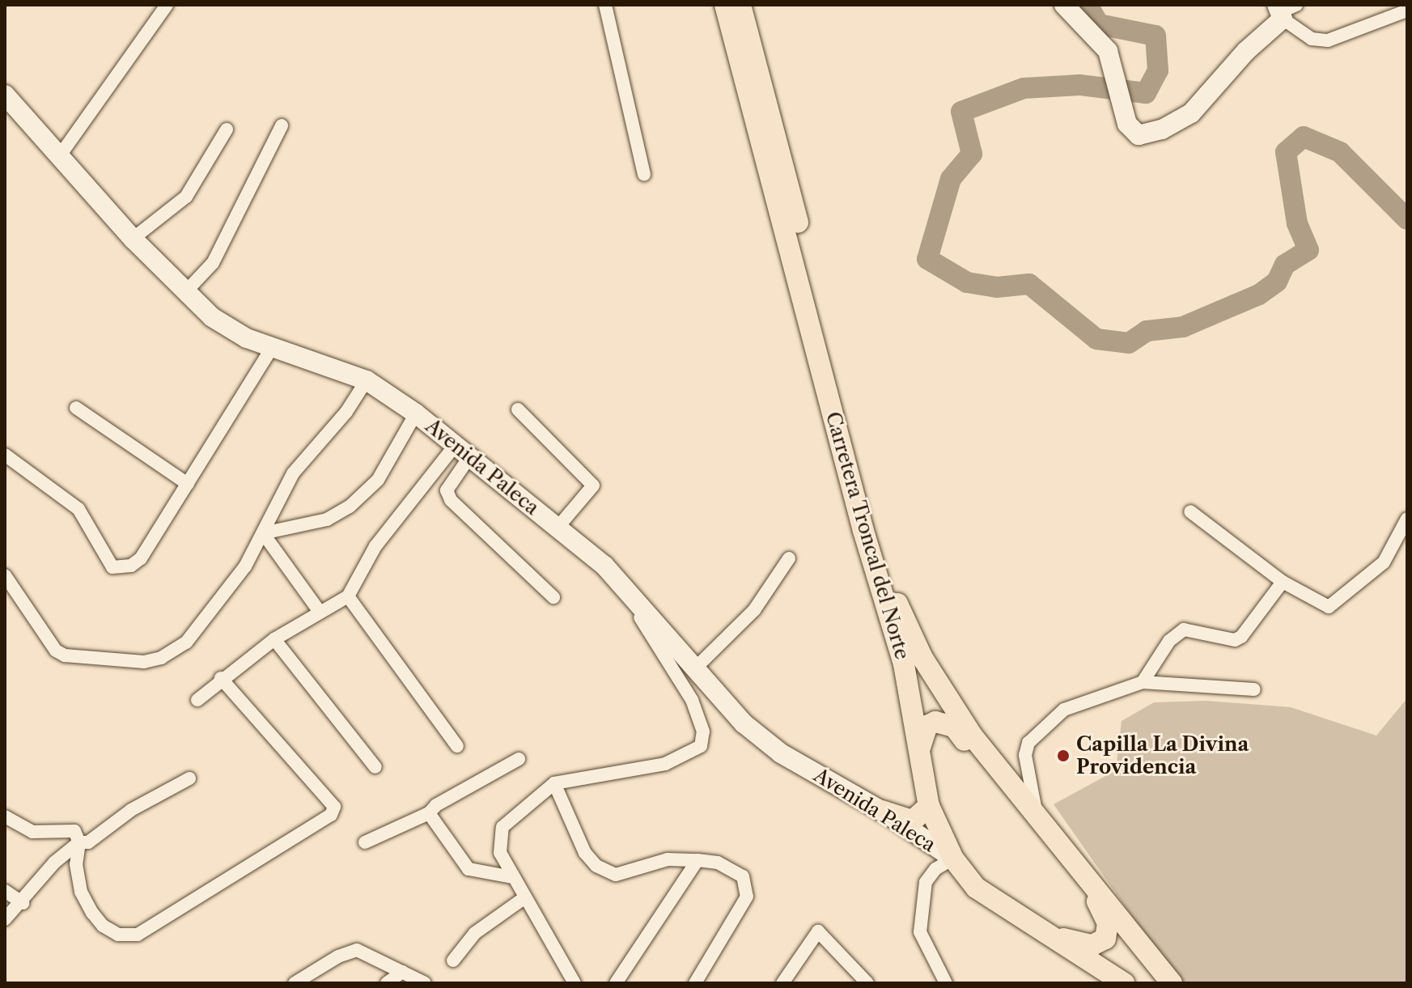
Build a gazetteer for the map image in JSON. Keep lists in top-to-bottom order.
{
  "streets": {
    "main road": ["Avenida Paleca", "Carretera Troncal del Norte"]
  },
  "crossings": [
    ["Avenida Paleca", "Carretera Troncal del Norte"]
  ],
  "places": ["Capilla La Divina Providencia"]
}
